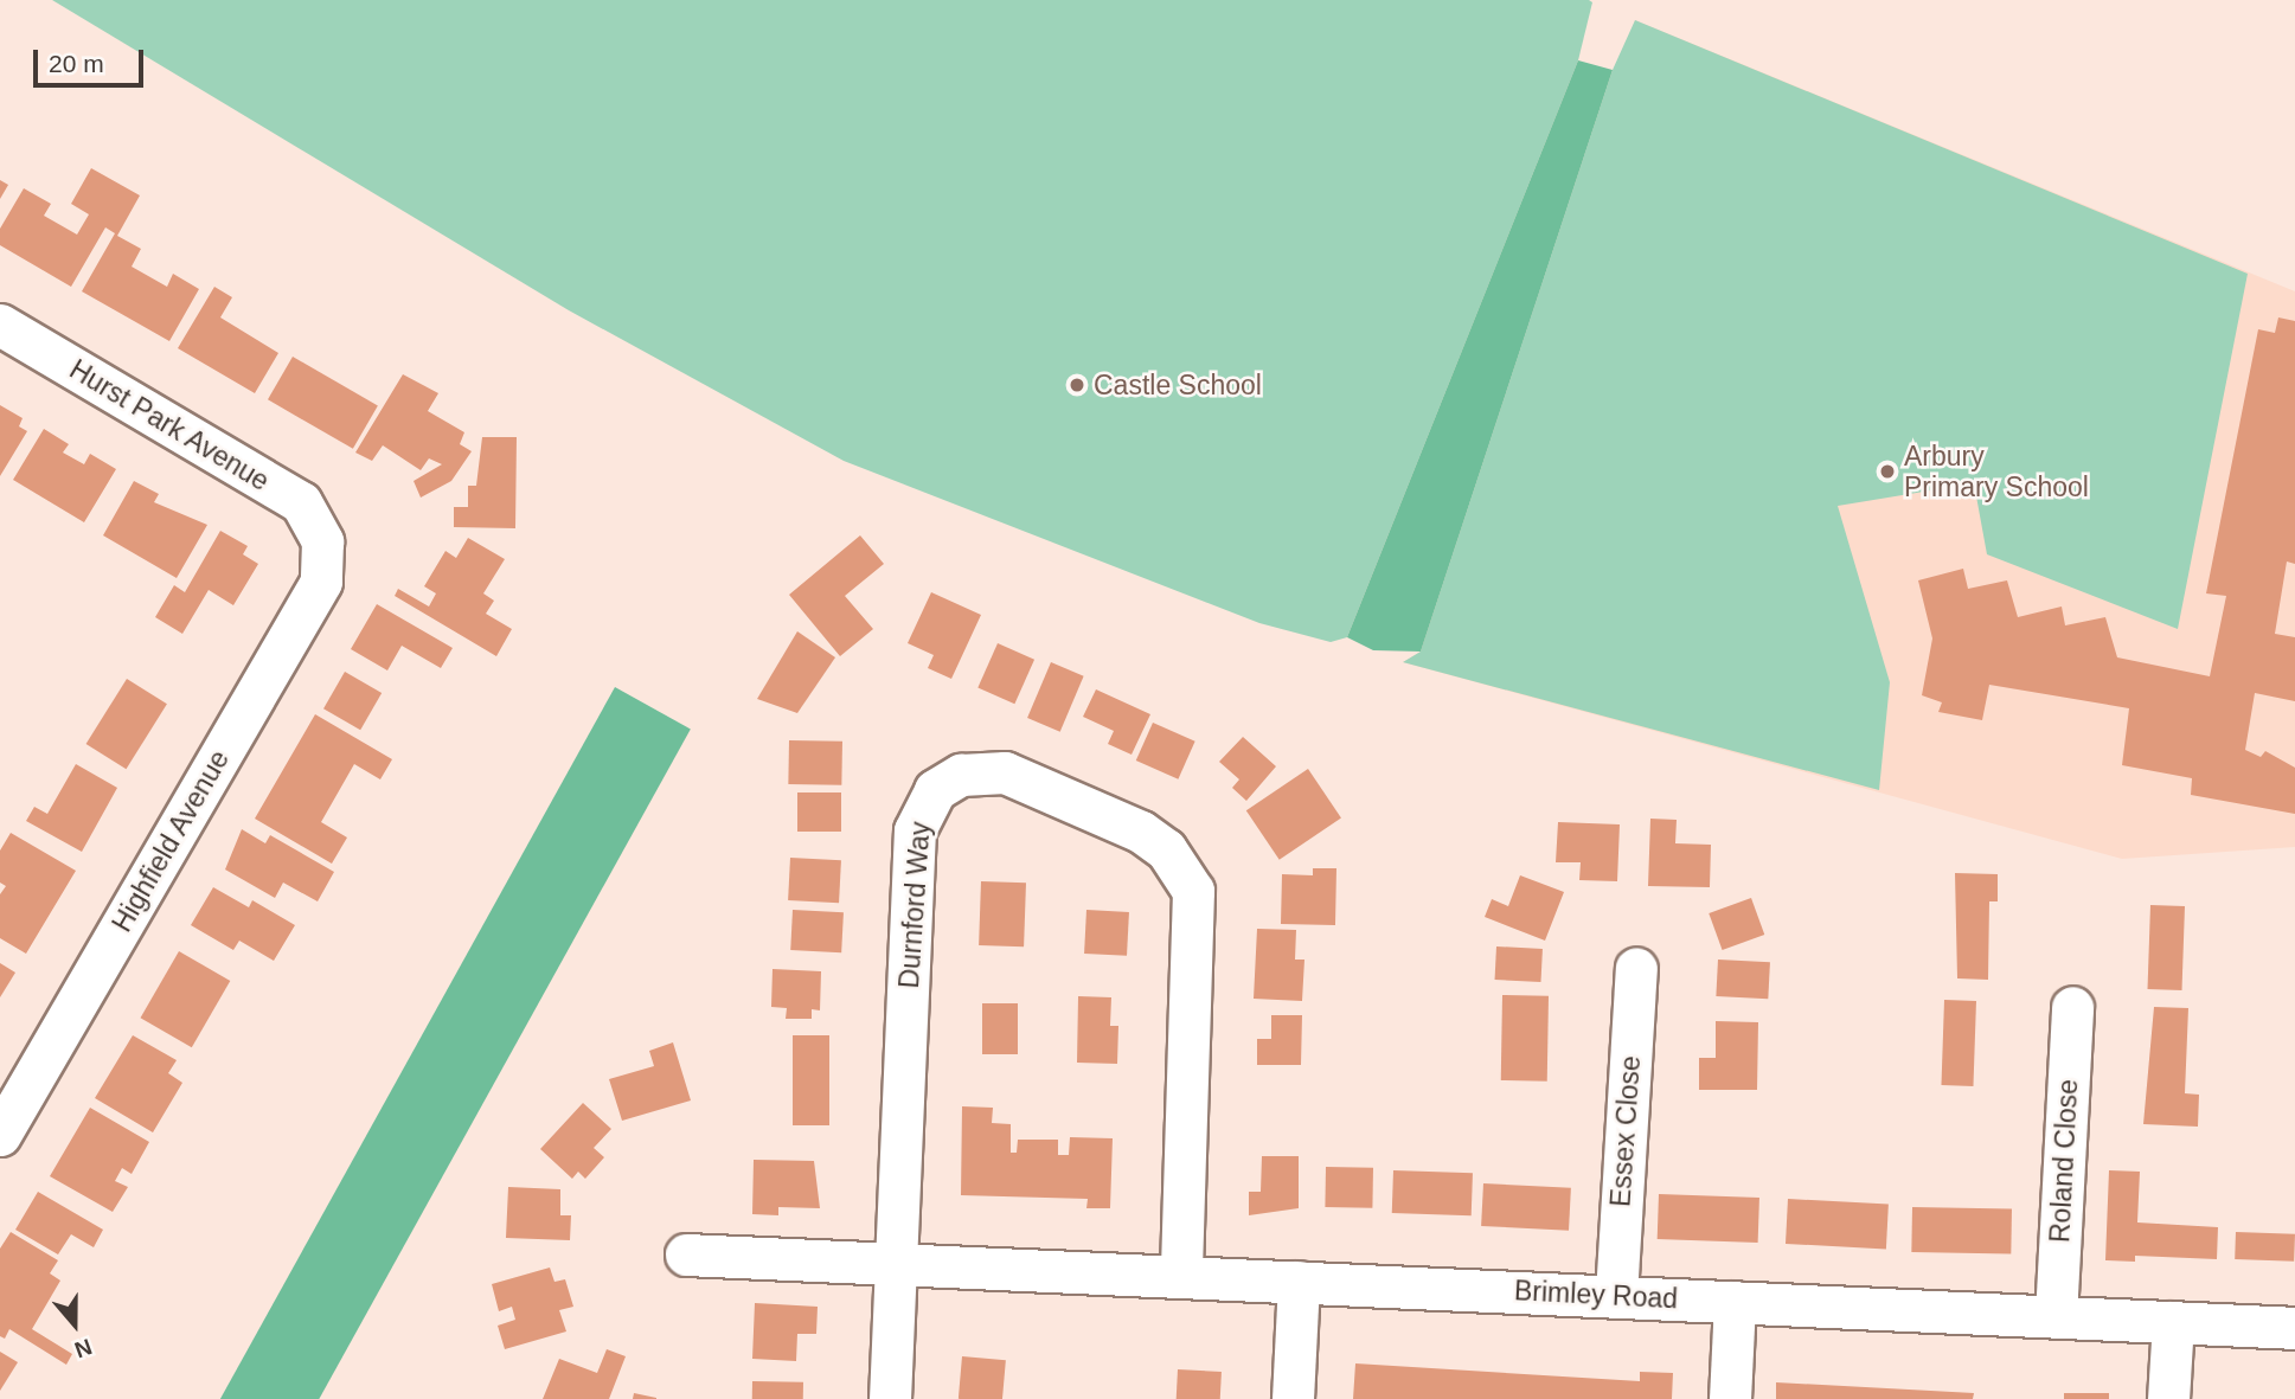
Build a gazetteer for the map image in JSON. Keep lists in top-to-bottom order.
{
  "streets": {
    "street": [
      "Hurst Park Avenue",
      "Highfield Avenue",
      "Durnford Way",
      "Essex Close",
      "Roland Close",
      "Brimley Road"
    ]
  },
  "crossings": [
    ["Hurst Park Avenue", "Highfield Avenue"],
    ["Durnford Way", "Brimley Road"],
    ["Essex Close", "Brimley Road"],
    ["Roland Close", "Brimley Road"]
  ],
  "places": ["Castle School", "Arbury Primary School"],
  "scale_bar": "20 m",
  "north": "bottom"
}
